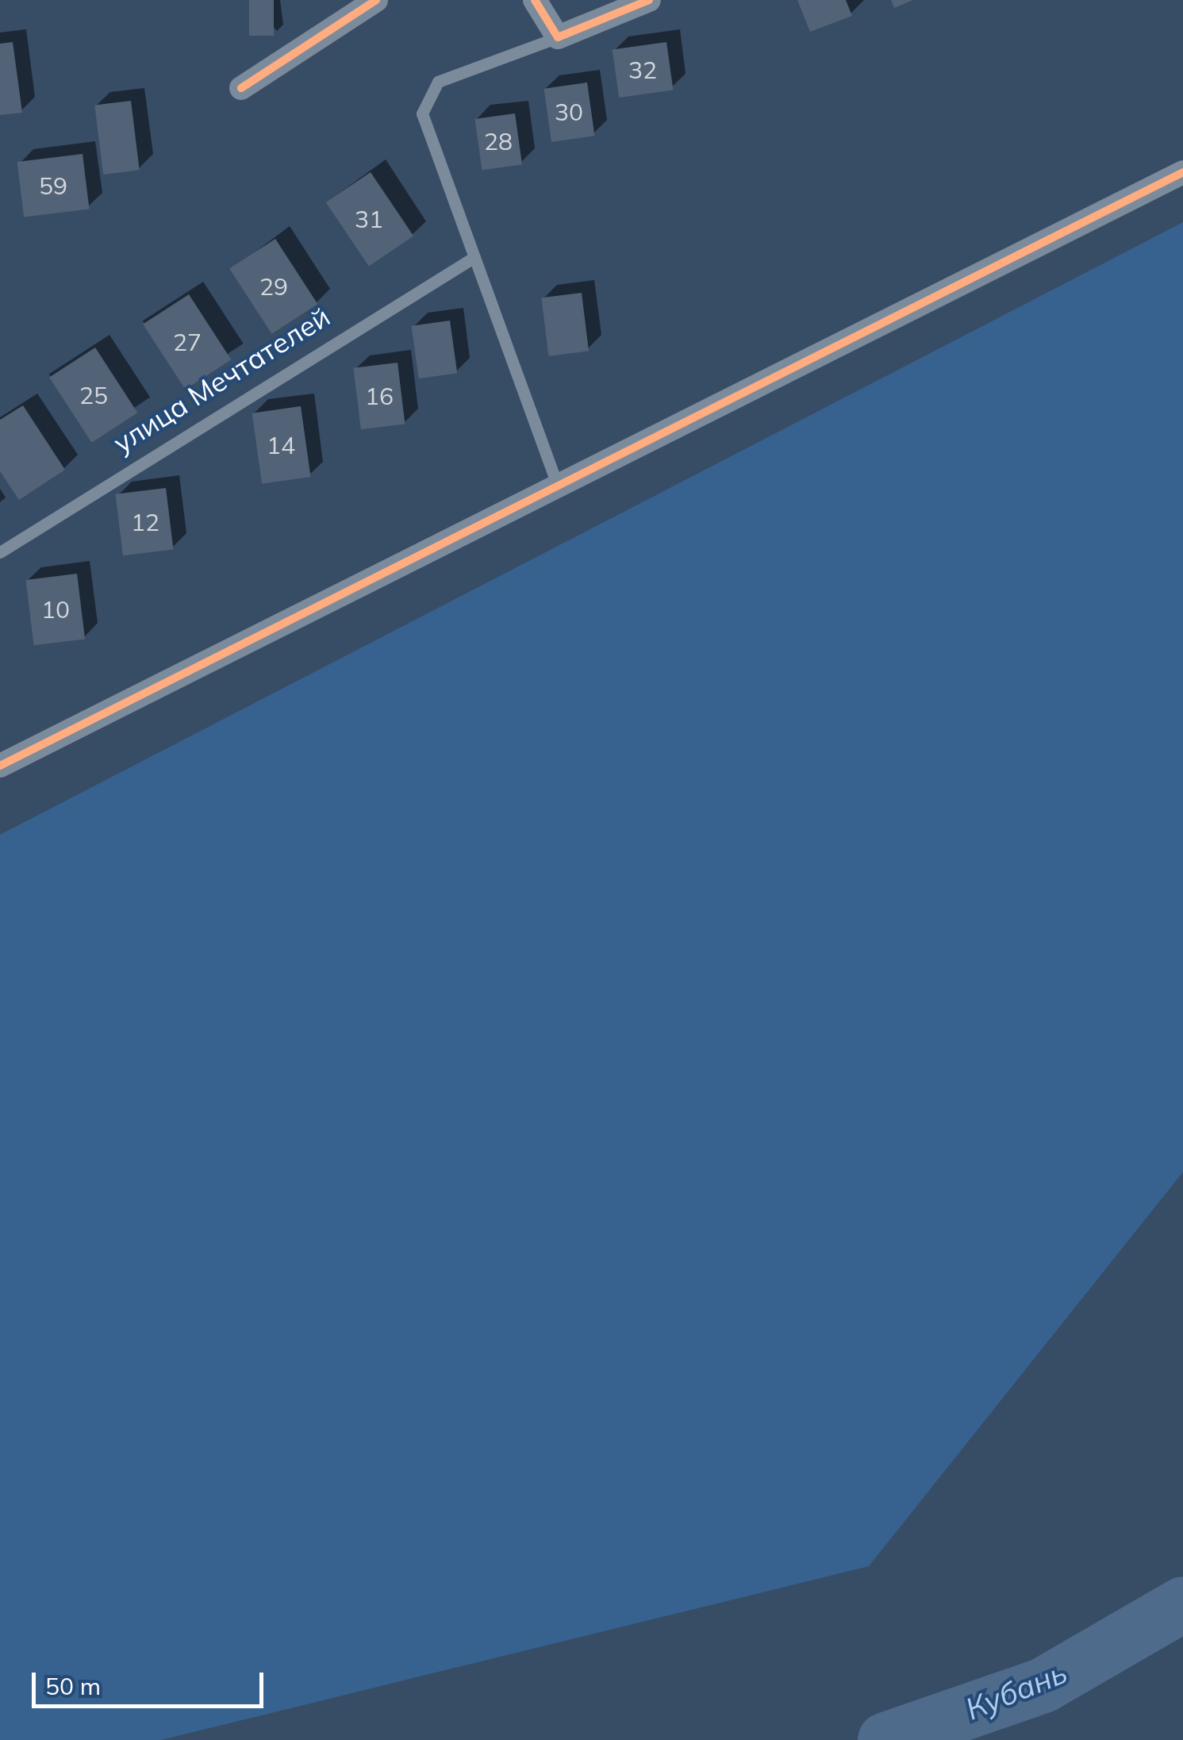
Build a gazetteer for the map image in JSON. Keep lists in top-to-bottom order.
{
  "streets": {
    "lane": ["улица Мечтателей"]
  },
  "water": ["Кубань"],
  "house_numbers": [
    "32",
    "30",
    "28",
    "59",
    "31",
    "29",
    "27",
    "25",
    "16",
    "14",
    "12",
    "10"
  ],
  "scale_bar": "50 m"
}
